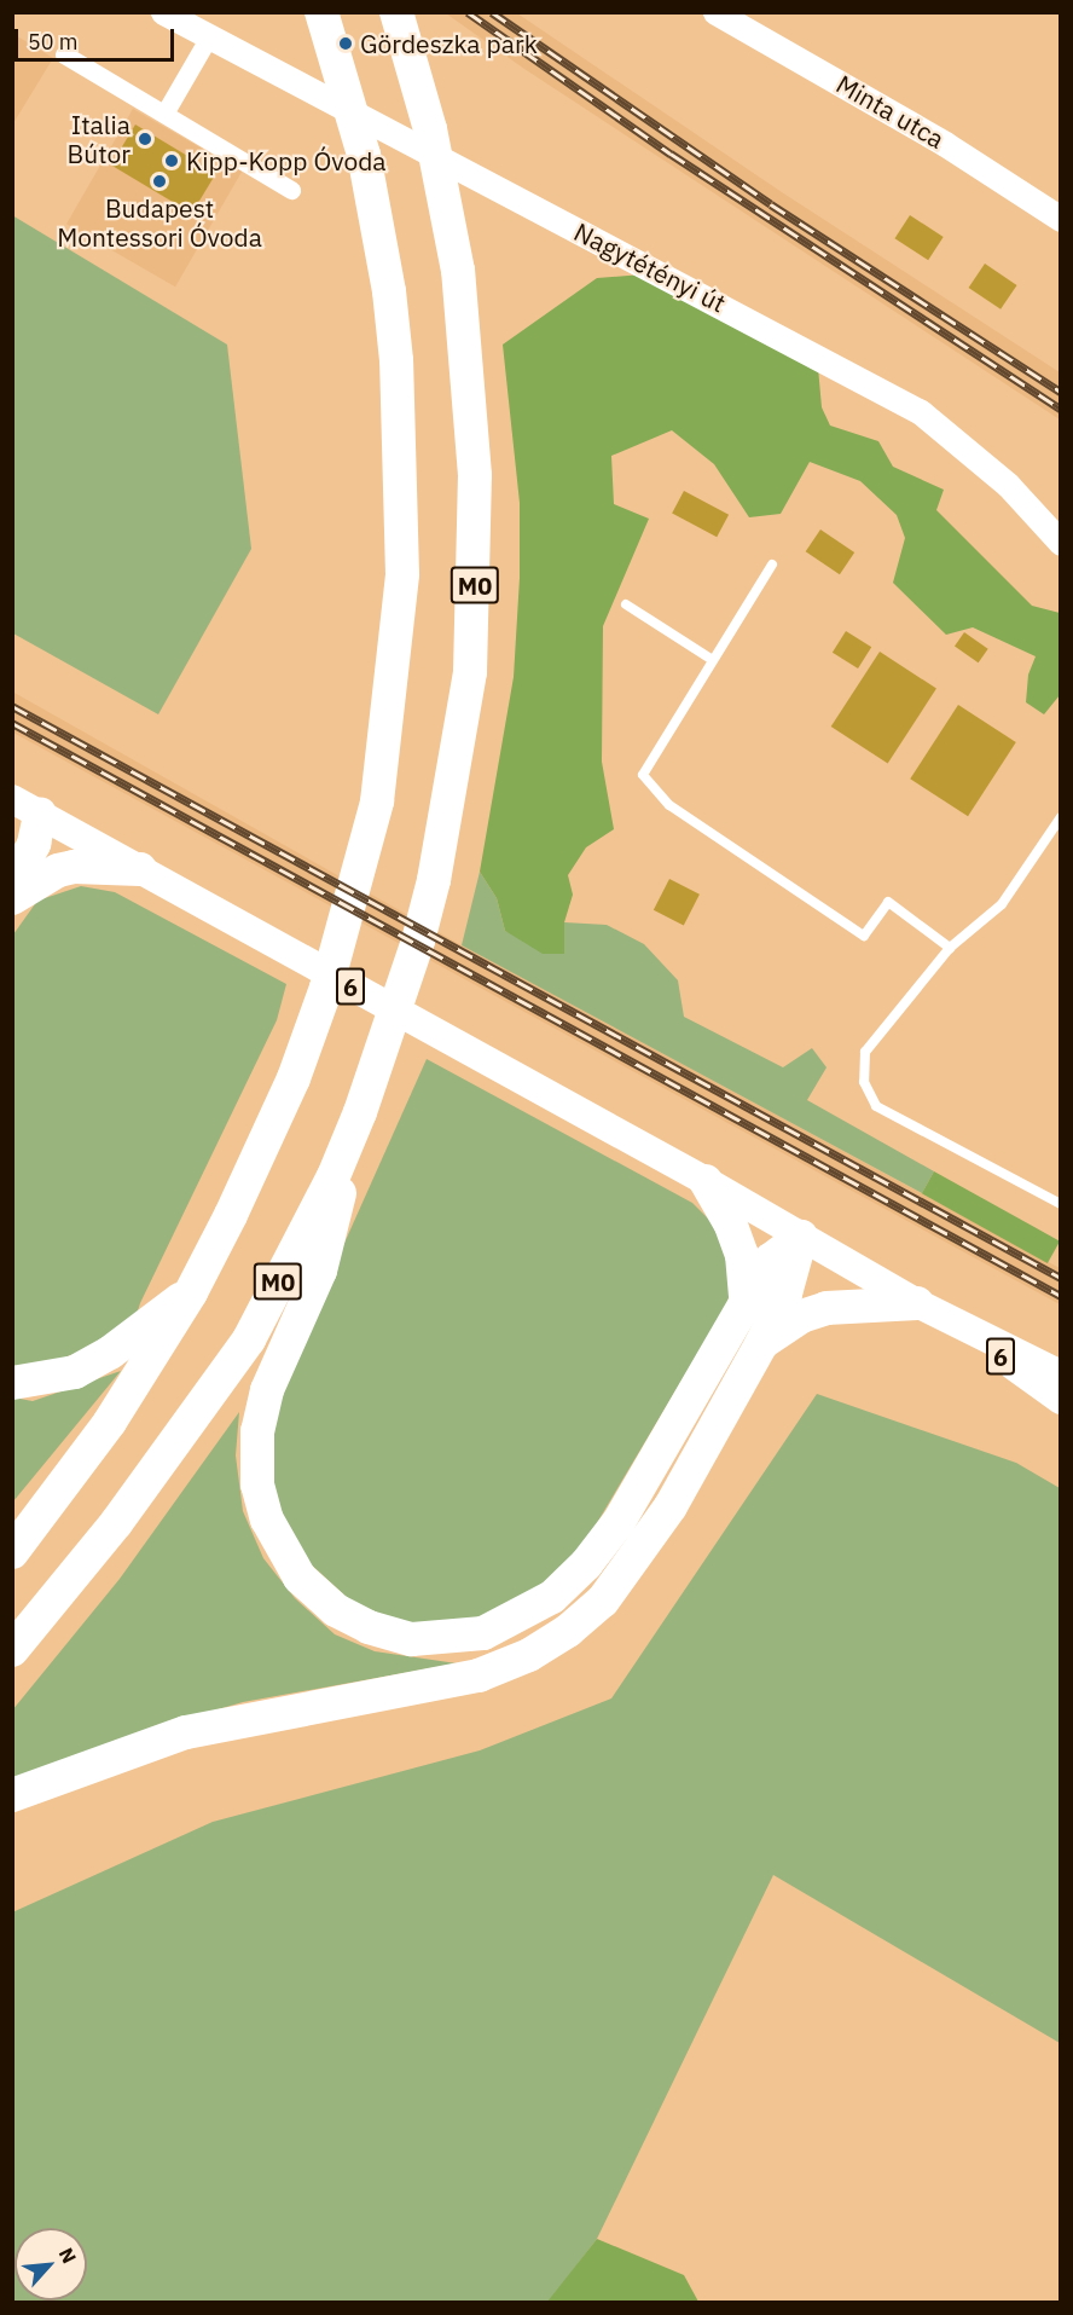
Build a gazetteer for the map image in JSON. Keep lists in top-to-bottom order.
{
  "streets": {
    "highway": ["M0"],
    "main road": ["Minta utca", "Nagytétényi út", "6"]
  },
  "places": [
    "Gördeszka park",
    "Italia Bútor",
    "Kipp-Kopp Óvoda",
    "Budapest Montessori Óvoda"
  ],
  "scale_bar": "50 m",
  "north": "top right"
}
